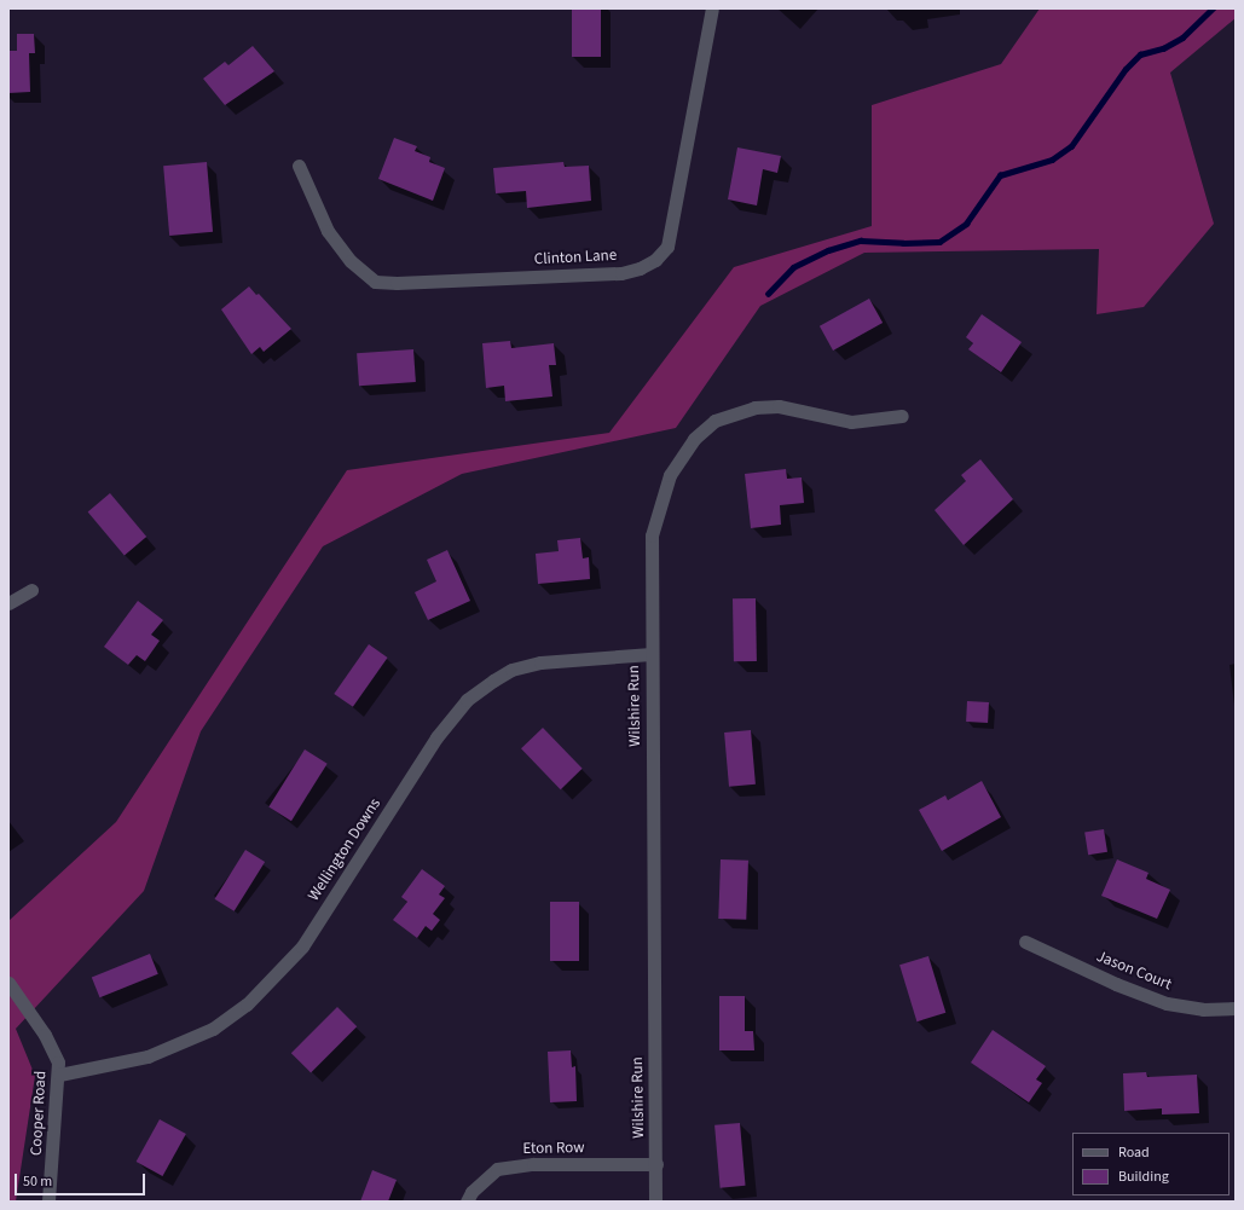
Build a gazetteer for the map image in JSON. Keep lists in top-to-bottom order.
{
  "streets": {
    "street": [
      "Clinton Lane",
      "Wilshire Run",
      "Wellington Downs",
      "Jason Court",
      "Cooper Road",
      "Eton Row"
    ]
  },
  "crossings": [
    ["Wilshire Run", "Wellington Downs"],
    ["Wilshire Run", "Eton Row"],
    ["Wellington Downs", "Cooper Road"]
  ],
  "legend": ["Road", "Building"],
  "scale_bar": "50 m"
}
